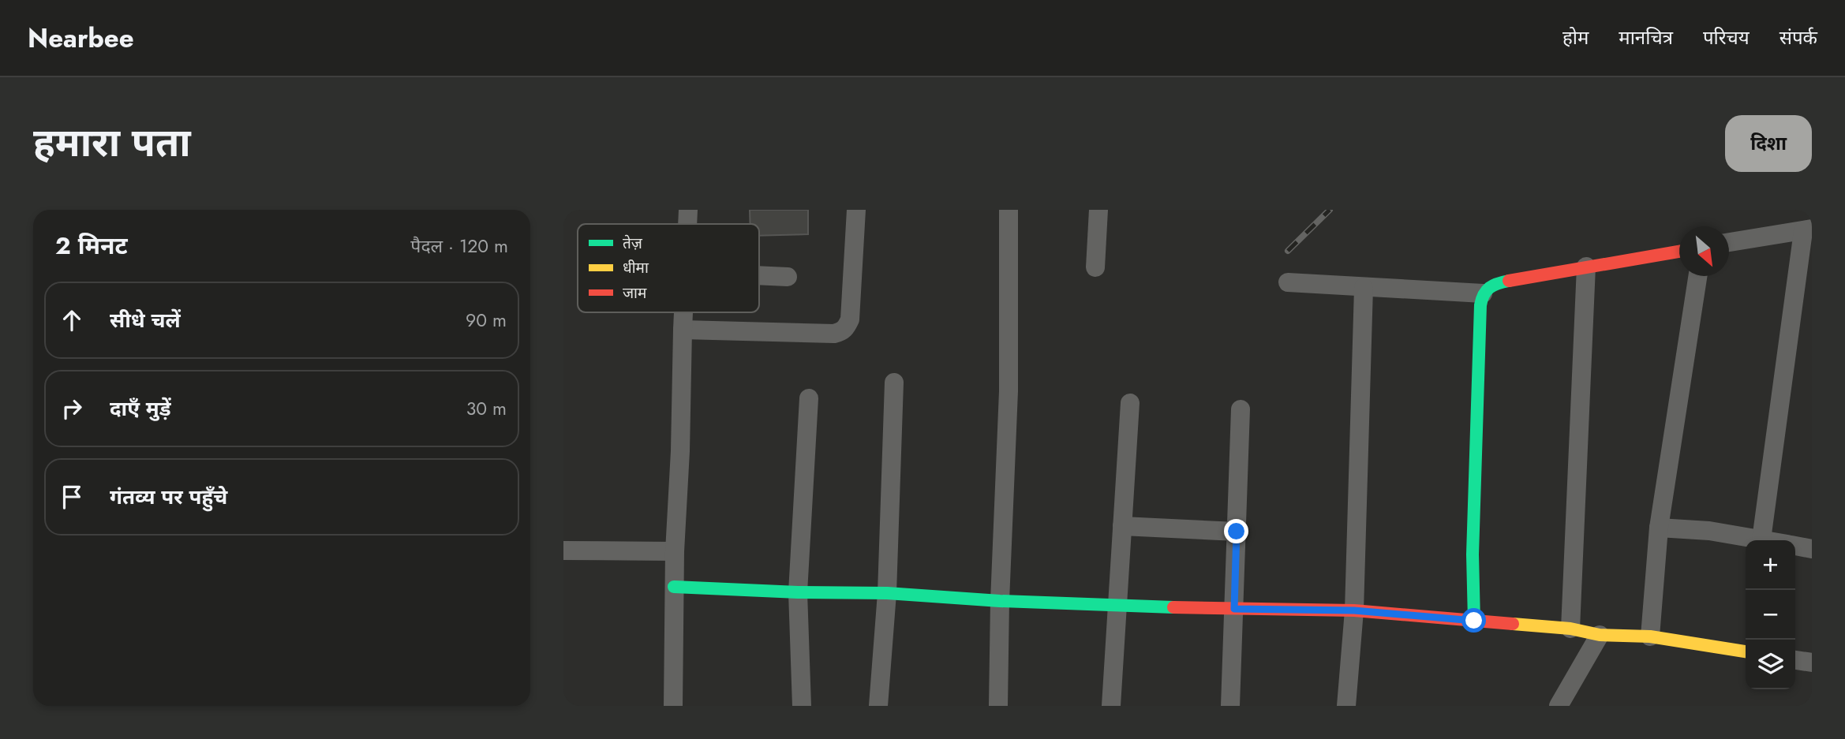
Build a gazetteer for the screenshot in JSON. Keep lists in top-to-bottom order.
{
  "legend": ["तेज़", "धीमा", "जाम"],
  "north": "bottom right",
  "page": {
    "header": "Nearbee",
    "nav": [
      "होम",
      "मानचित्र",
      "परिचय",
      "संपर्क"
    ],
    "title": "हमारा पता",
    "buttons": "दिशा",
    "heading": ["2 मिनट", "पैदल · 120 m"],
    "list": [
      ["सीधे चलें", "90 m"],
      ["दाएँ मुड़ें", "30 m"],
      "गंतव्य पर पहुँचे"
    ],
    "map_buttons": ["+", "−"]
  }
}
